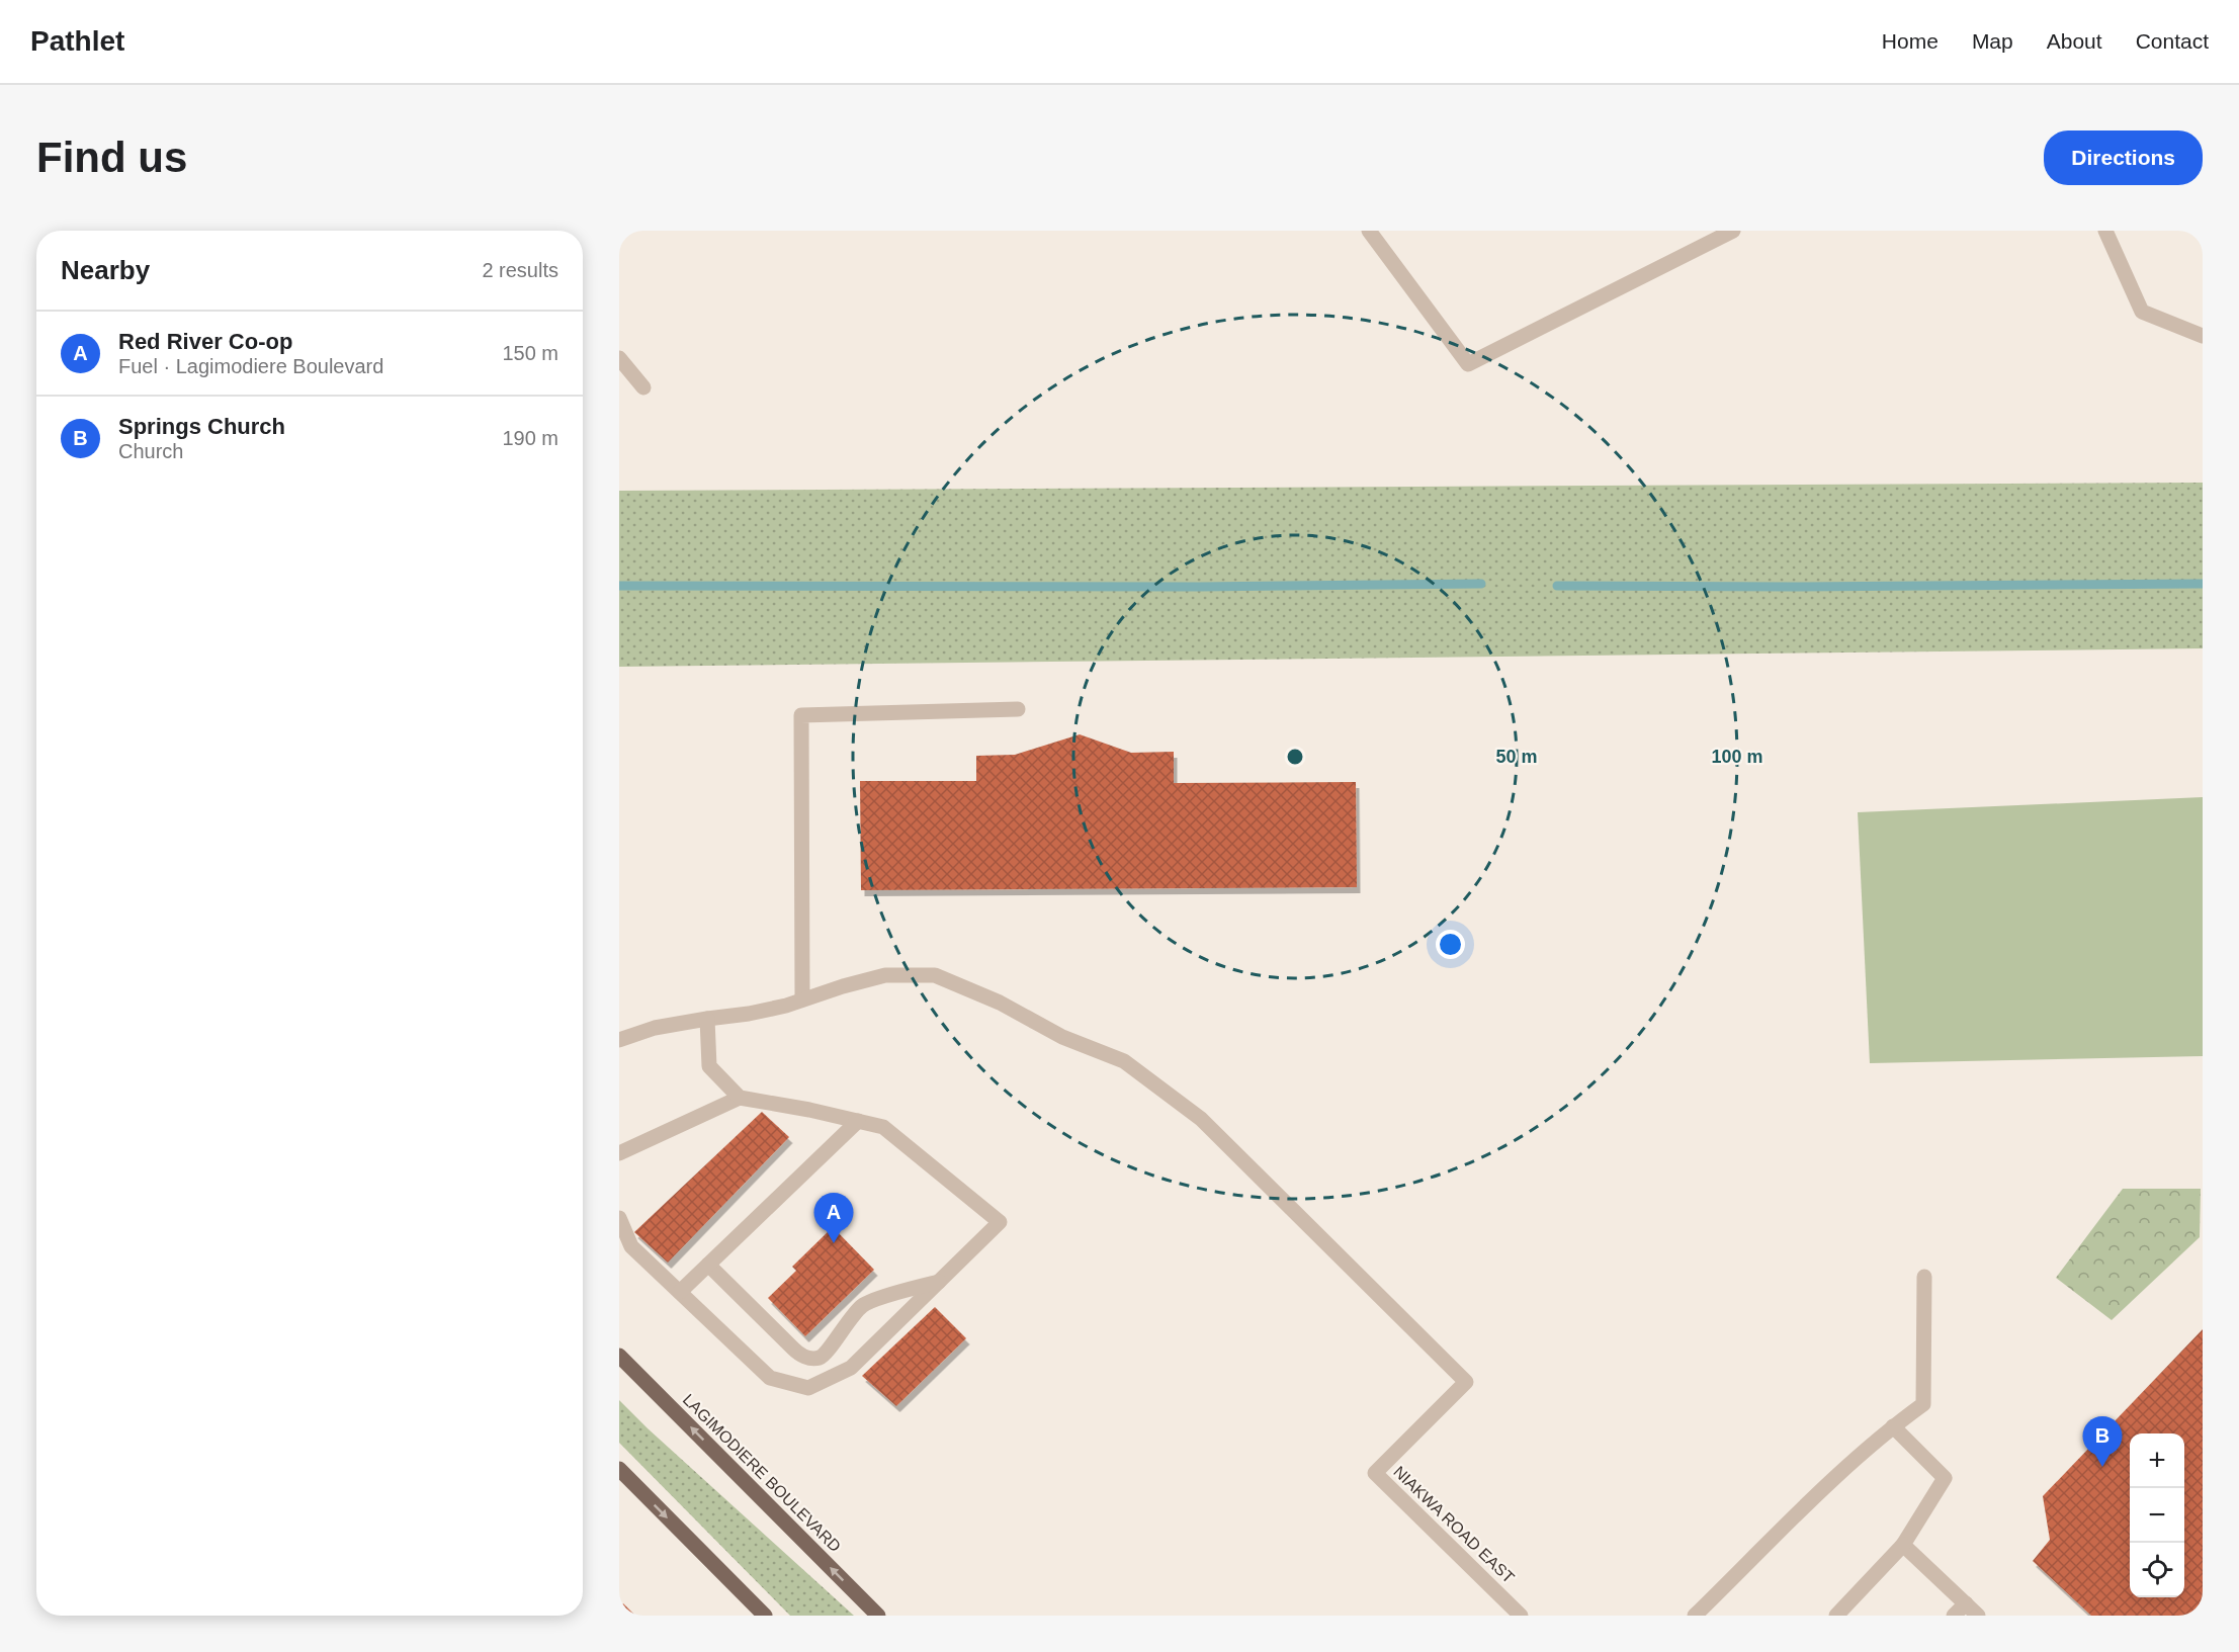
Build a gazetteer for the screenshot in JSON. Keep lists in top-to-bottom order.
{
  "streets": {
    "main road": ["LAGIMODIERE BOULEVARD"],
    "lane": ["NIAKWA ROAD EAST"]
  },
  "page": {
    "header": "Pathlet",
    "nav": [
      "Home",
      "Map",
      "About",
      "Contact"
    ],
    "buttons": "Directions",
    "title": "Find us",
    "heading": ["Nearby", "2 results"],
    "list": [
      {
        "mark": "A",
        "name": "Red River Co-op",
        "note": "Fuel · Lagimodiere Boulevard",
        "value": "150 m"
      },
      {
        "mark": "B",
        "name": "Springs Church",
        "note": "Church",
        "value": "190 m"
      }
    ],
    "pins": ["A", "B"],
    "map_buttons": ["+", "−"]
  },
  "rings": ["50 m", "100 m"]
}
